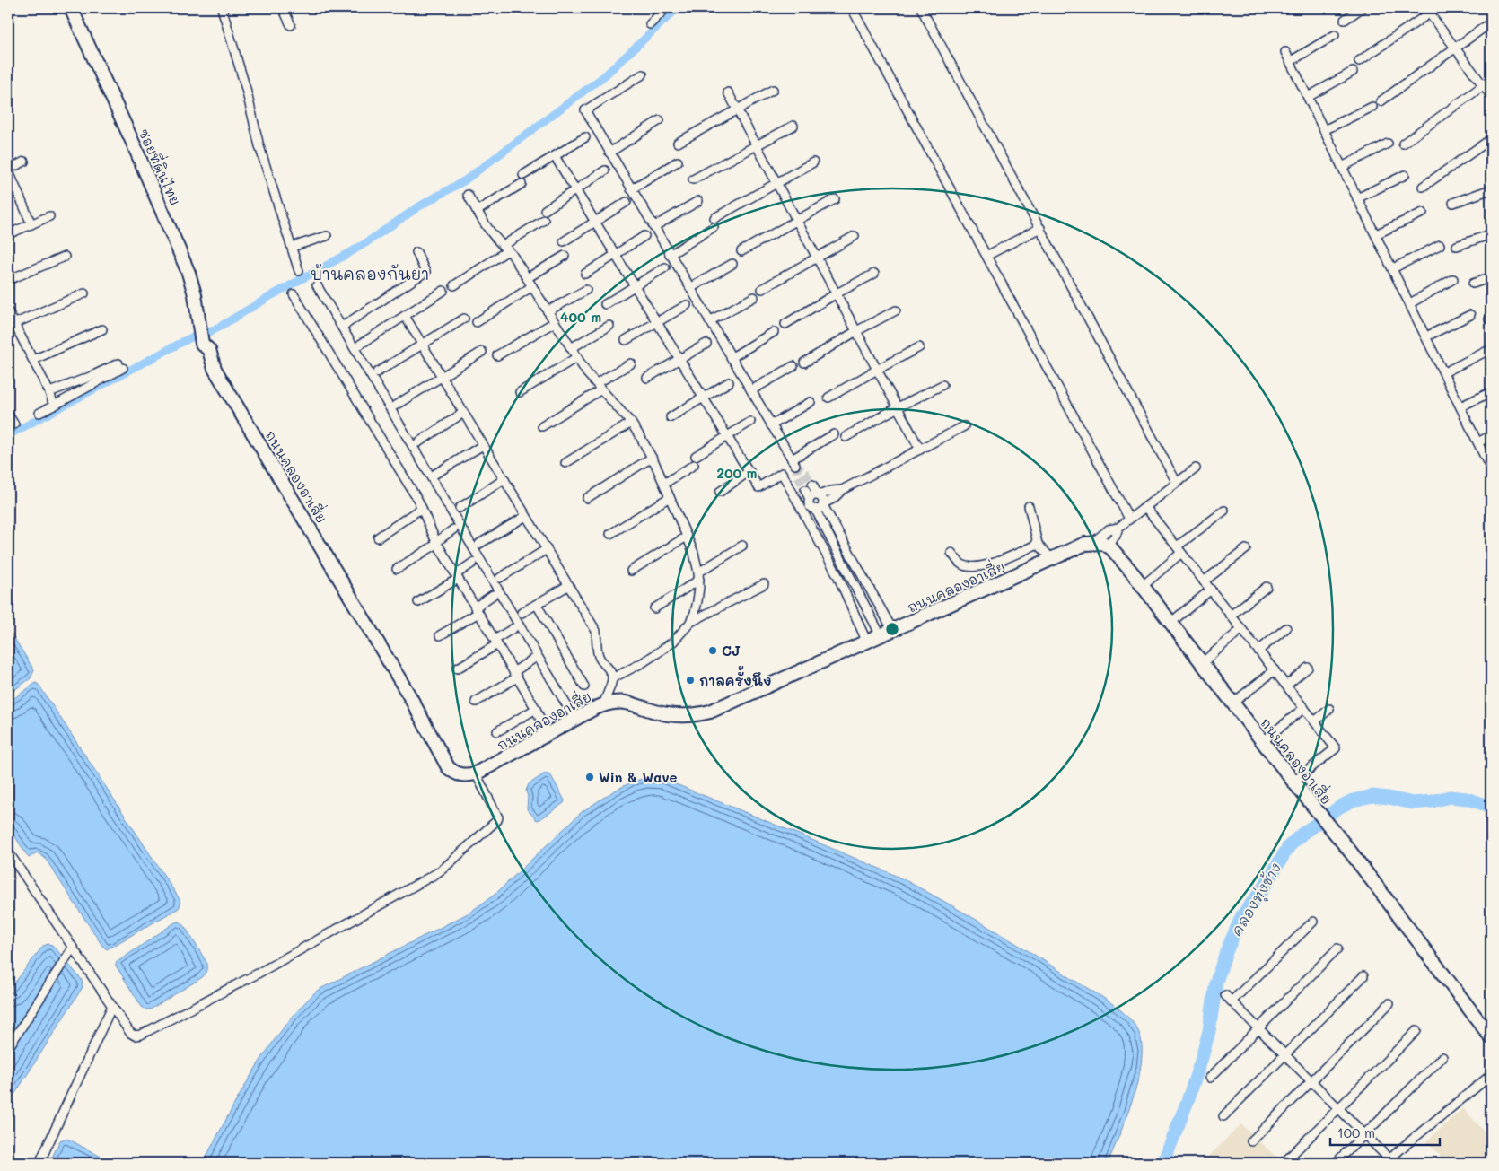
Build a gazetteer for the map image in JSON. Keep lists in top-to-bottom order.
{
  "streets": {
    "street": ["ซอยที่ดินไทย", "ถนนคลองอาเสี่ย"]
  },
  "crossings": [
    ["ซอยที่ดินไทย", "ถนนคลองอาเสี่ย"]
  ],
  "districts": ["บ้านคลองกันยา"],
  "water": ["คลองทุ่งช้าง"],
  "places": ["CJ", "กาลครั้งนึง", "Win & Wave"],
  "scale_bar": "100 m",
  "rings": ["400 m", "200 m"]
}
